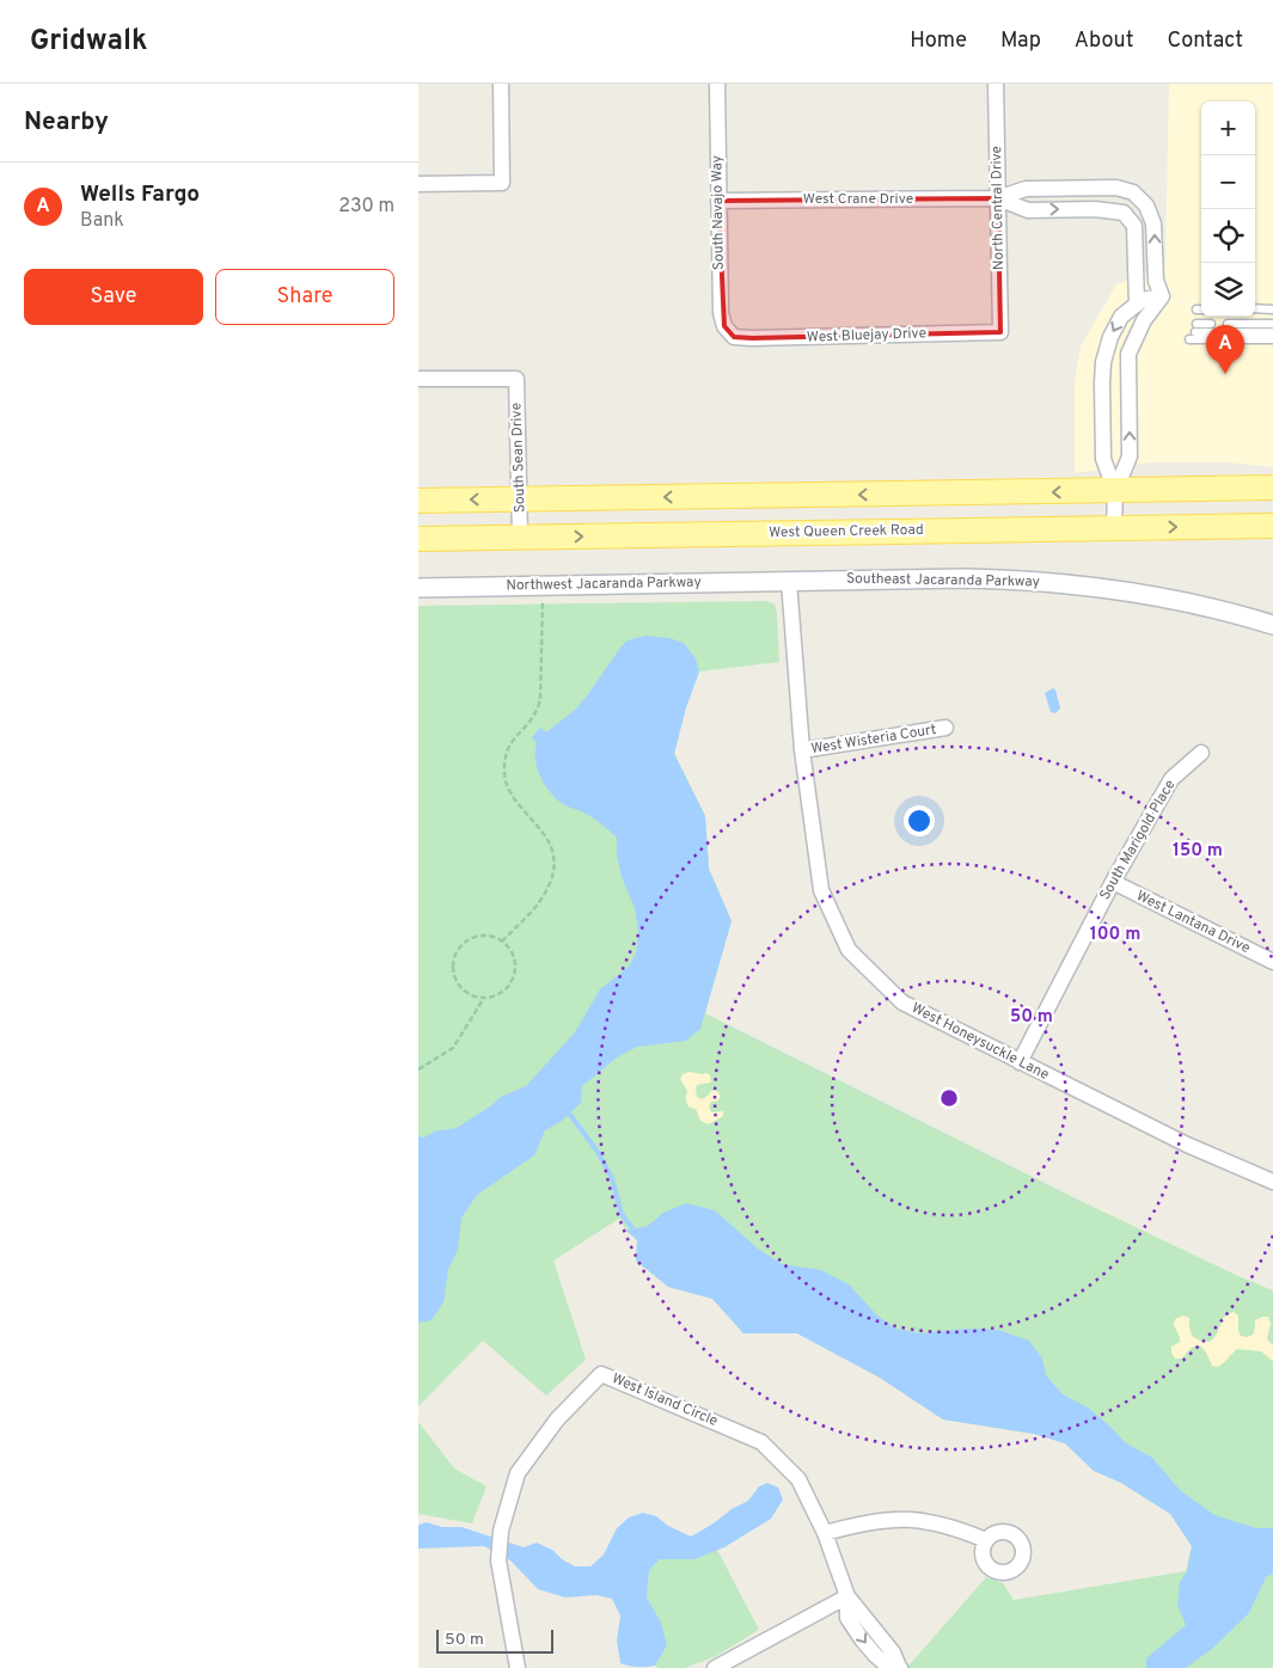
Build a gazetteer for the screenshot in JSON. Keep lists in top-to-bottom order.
{
  "streets": {
    "main road": ["West Queen Creek Road"],
    "street": [
      "West Crane Drive",
      "North Central Drive",
      "South Navajo Way",
      "West Bluejay Drive",
      "South Sean Drive",
      "Southeast Jacaranda Parkway",
      "Northwest Jacaranda Parkway",
      "West Wisteria Court",
      "South Marigold Place",
      "West Lantana Drive",
      "West Honeysuckle Lane",
      "West Island Circle"
    ]
  },
  "crossings": [
    ["West Crane Drive", "North Central Drive"],
    ["West Crane Drive", "South Navajo Way"],
    ["North Central Drive", "West Bluejay Drive"],
    ["South Navajo Way", "West Bluejay Drive"],
    ["South Sean Drive", "West Queen Creek Road"],
    ["Southeast Jacaranda Parkway", "Northwest Jacaranda Parkway"],
    ["Southeast Jacaranda Parkway", "West Honeysuckle Lane"],
    ["Northwest Jacaranda Parkway", "West Honeysuckle Lane"],
    ["West Wisteria Court", "West Honeysuckle Lane"],
    ["South Marigold Place", "West Lantana Drive"],
    ["South Marigold Place", "West Honeysuckle Lane"]
  ],
  "scale_bar": "50 m",
  "page": {
    "header": "Gridwalk",
    "nav": [
      "Home",
      "Map",
      "About",
      "Contact"
    ],
    "heading": "Nearby",
    "map_buttons": ["+", "−"],
    "list": [
      {
        "mark": "A",
        "name": "Wells Fargo",
        "note": "Bank",
        "value": "230 m"
      }
    ],
    "buttons": ["Save", "Share"],
    "pins": "A",
    "scale": "50 m"
  },
  "rings": ["150 m", "100 m", "50 m"]
}
